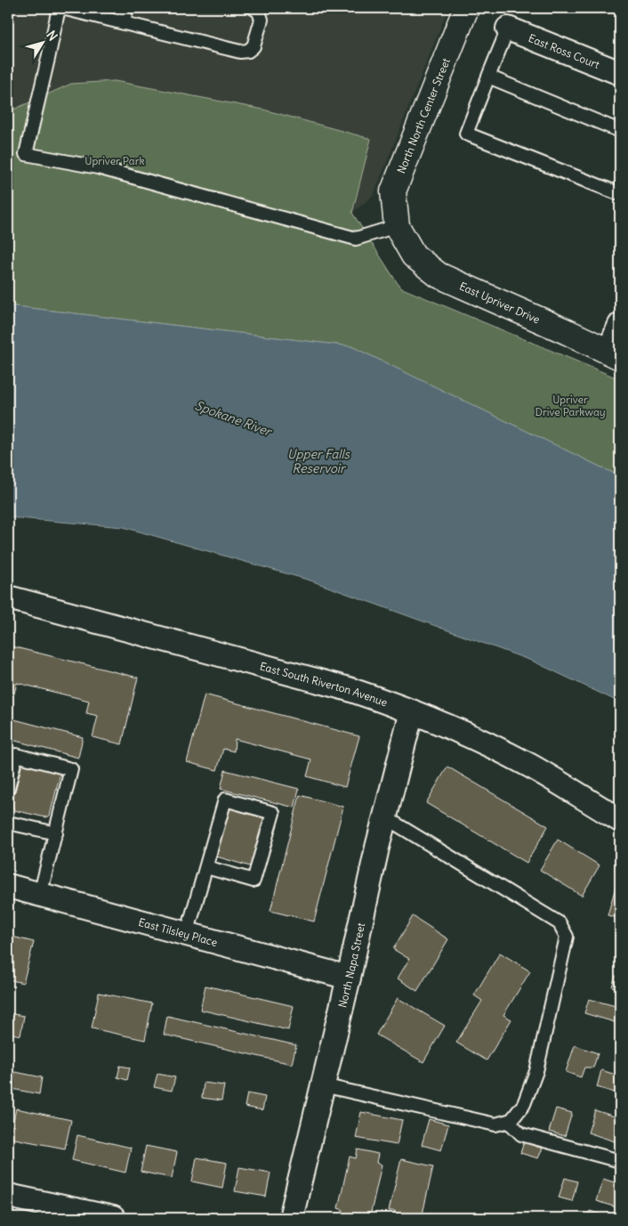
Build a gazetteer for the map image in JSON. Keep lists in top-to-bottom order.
{
  "streets": {
    "street": [
      "East Ross Court",
      "North North Center Street",
      "East Upriver Drive",
      "East South Riverton Avenue",
      "East Tilsley Place",
      "North Napa Street"
    ]
  },
  "crossings": [
    ["North North Center Street", "East Upriver Drive"],
    ["East South Riverton Avenue", "North Napa Street"],
    ["East Tilsley Place", "North Napa Street"]
  ],
  "water": ["Spokane River", "Upper Falls Reservoir"],
  "parks": ["Upriver Park", "Upriver Drive Parkway"],
  "north": "top right"
}
